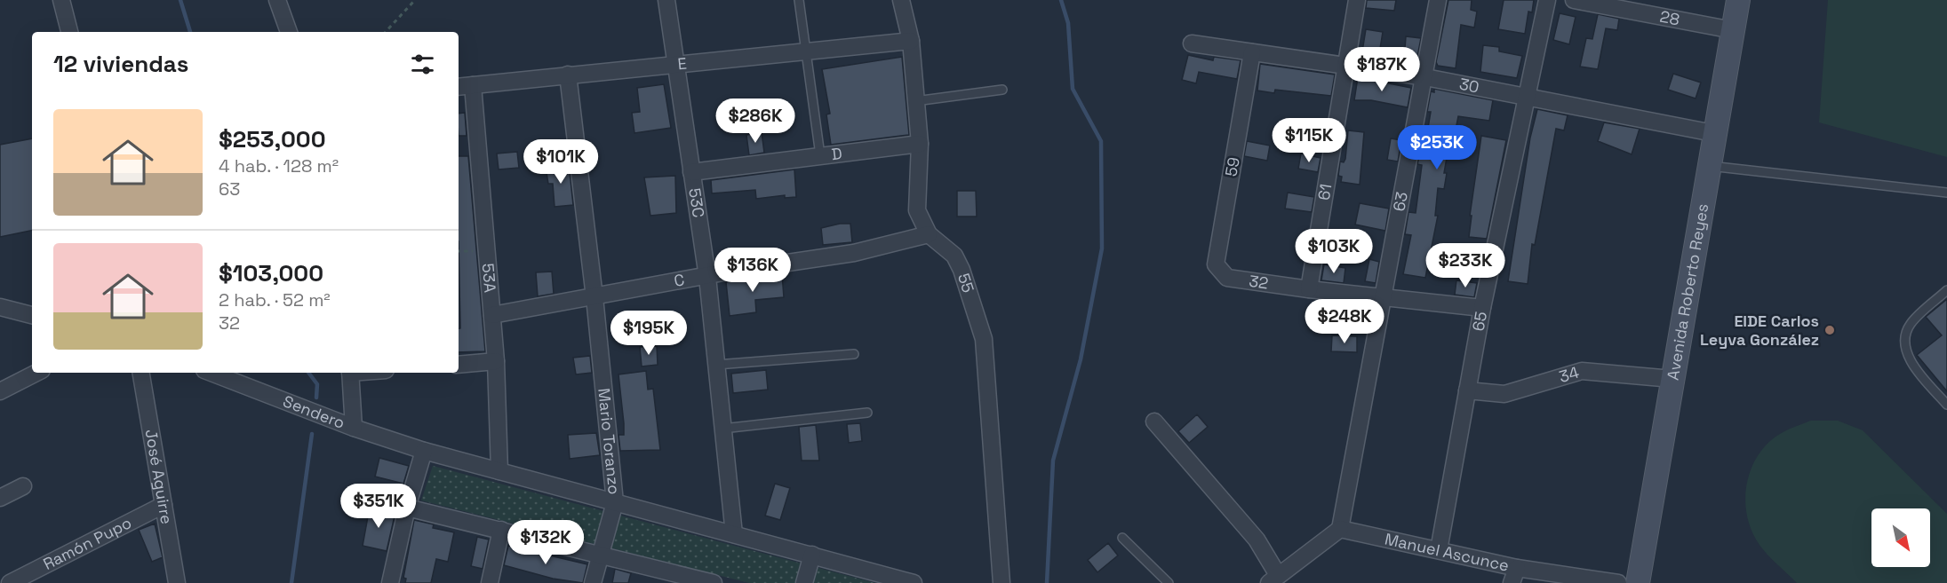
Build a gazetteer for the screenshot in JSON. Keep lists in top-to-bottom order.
{
  "streets": {
    "main road": ["Avenida Roberto Reyes"],
    "street": [
      "28",
      "E",
      "30",
      "D",
      "59",
      "61",
      "63",
      "53C",
      "53A",
      "C",
      "32",
      "55",
      "65",
      "34",
      "Sendero",
      "Mario Toranzo",
      "José Aguirre",
      "Ramón Pupo",
      "Manuel Ascunce"
    ]
  },
  "crossings": [
    ["28", "Avenida Roberto Reyes"],
    ["E", "53C"],
    ["E", "53A"],
    ["E", "55"],
    ["E", "Mario Toranzo"],
    ["30", "59"],
    ["30", "61"],
    ["30", "63"],
    ["30", "Avenida Roberto Reyes"],
    ["30", "65"],
    ["D", "53C"],
    ["D", "55"],
    ["59", "32"],
    ["61", "32"],
    ["63", "32"],
    ["63", "Manuel Ascunce"],
    ["53C", "C"],
    ["53C", "Sendero"],
    ["53A", "C"],
    ["53A", "Sendero"],
    ["C", "55"],
    ["C", "Mario Toranzo"],
    ["32", "65"],
    ["Avenida Roberto Reyes", "34"],
    ["65", "34"],
    ["65", "Manuel Ascunce"],
    ["Sendero", "Mario Toranzo"],
    ["José Aguirre", "Ramón Pupo"]
  ],
  "places": ["EIDE Carlos Leyva González"],
  "north": "bottom right",
  "page": {
    "heading": "12 viviendas",
    "price": [
      "$187K",
      "$286K",
      "$115K",
      "$253K",
      "$101K",
      "$103K",
      "$233K",
      "$136K",
      "$248K",
      "$195K",
      "$351K",
      "$132K"
    ],
    "list": [
      {
        "name": "$253,000",
        "note": "4 hab. · 128 m² · 63"
      },
      {
        "name": "$103,000",
        "note": "2 hab. · 52 m² · 32"
      }
    ]
  }
}
